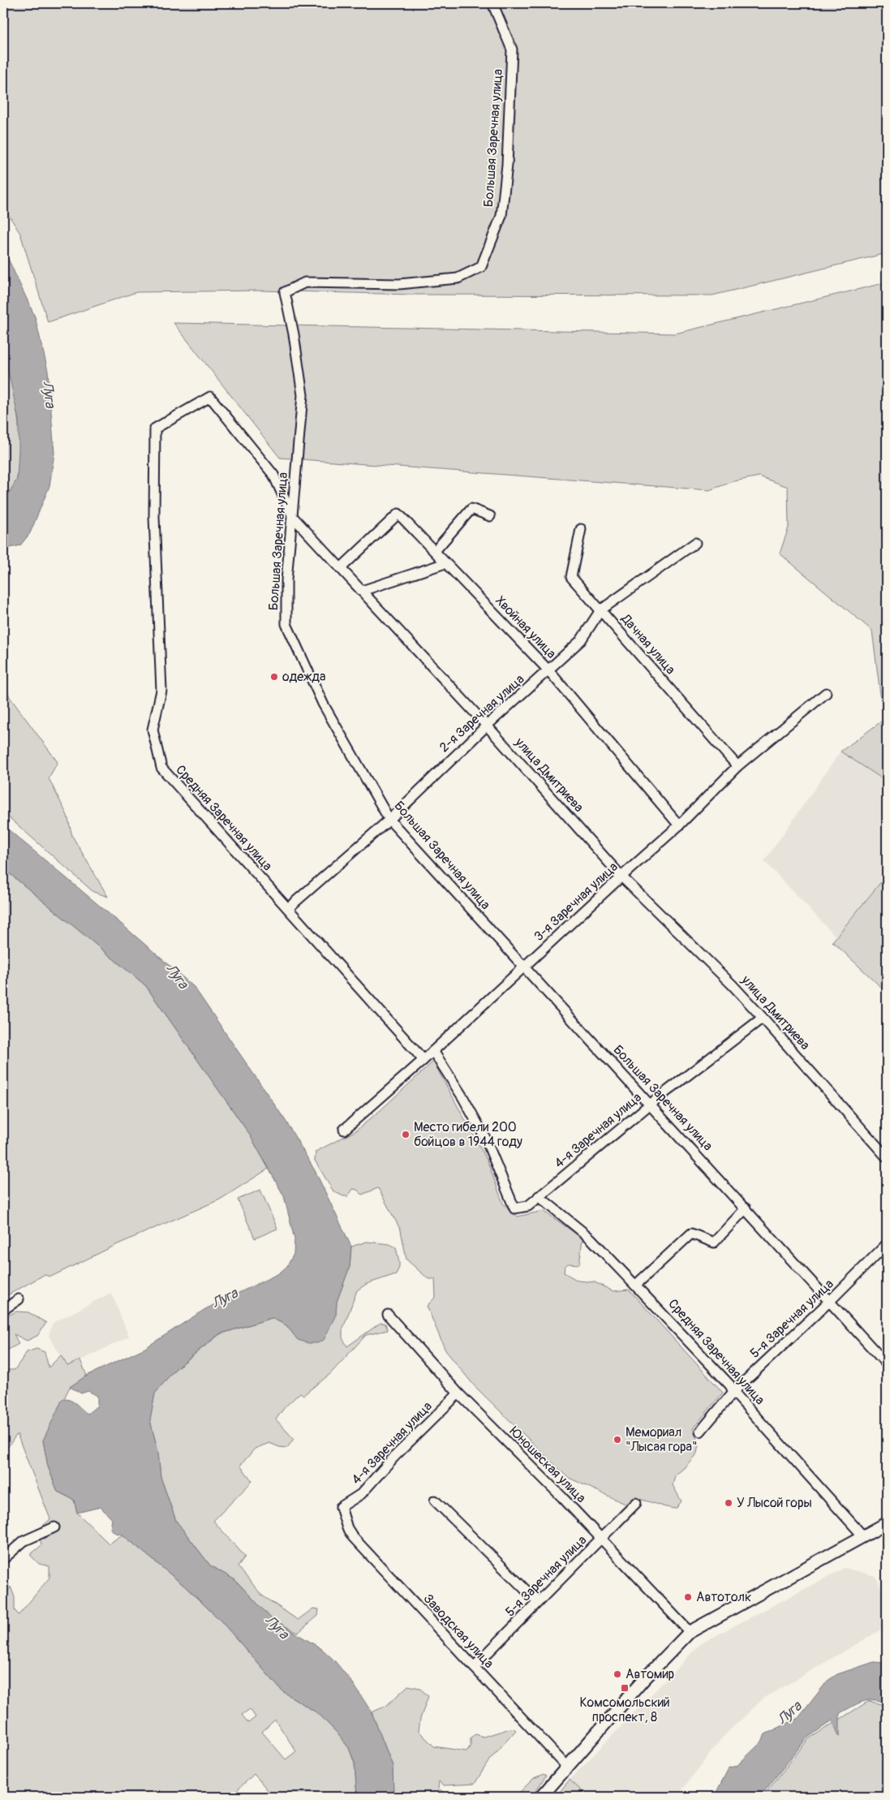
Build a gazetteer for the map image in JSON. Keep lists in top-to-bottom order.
{
  "streets": {
    "street": [
      "Большая Заречная улица",
      "Хвойная улица",
      "Дачная улица",
      "2-я Заречная улица",
      "улица Дмитриева",
      "Средняя Заречная улица",
      "3-я Заречная улица",
      "4-я Заречная улица",
      "5-я Заречная улица",
      "Юношеская улица",
      "Заводская улица"
    ]
  },
  "crossings": [
    ["Большая Заречная улица", "2-я Заречная улица"],
    ["Большая Заречная улица", "улица Дмитриева"],
    ["Большая Заречная улица", "3-я Заречная улица"],
    ["Большая Заречная улица", "4-я Заречная улица"],
    ["Большая Заречная улица", "5-я Заречная улица"],
    ["Хвойная улица", "2-я Заречная улица"],
    ["Хвойная улица", "улица Дмитриева"],
    ["Хвойная улица", "3-я Заречная улица"],
    ["Дачная улица", "2-я Заречная улица"],
    ["Дачная улица", "3-я Заречная улица"],
    ["2-я Заречная улица", "улица Дмитриева"],
    ["2-я Заречная улица", "Средняя Заречная улица"],
    ["улица Дмитриева", "Средняя Заречная улица"],
    ["улица Дмитриева", "3-я Заречная улица"],
    ["улица Дмитриева", "4-я Заречная улица"],
    ["Средняя Заречная улица", "3-я Заречная улица"],
    ["Средняя Заречная улица", "4-я Заречная улица"],
    ["Средняя Заречная улица", "5-я Заречная улица"],
    ["3-я Заречная улица", "4-я Заречная улица"],
    ["4-я Заречная улица", "Юношеская улица"],
    ["4-я Заречная улица", "Заводская улица"],
    ["5-я Заречная улица", "Юношеская улица"],
    ["5-я Заречная улица", "Заводская улица"]
  ],
  "water": ["Луга"],
  "places": {
    "other": [
      "одежда",
      "Место гибели 200 бойцов в 1944 году",
      "Мемориал \"Лысая гора\"",
      "У Лысой горы",
      "Автотолк",
      "Автомир"
    ],
    "transit": ["Комсомольский проспект, 8"]
  }
}
